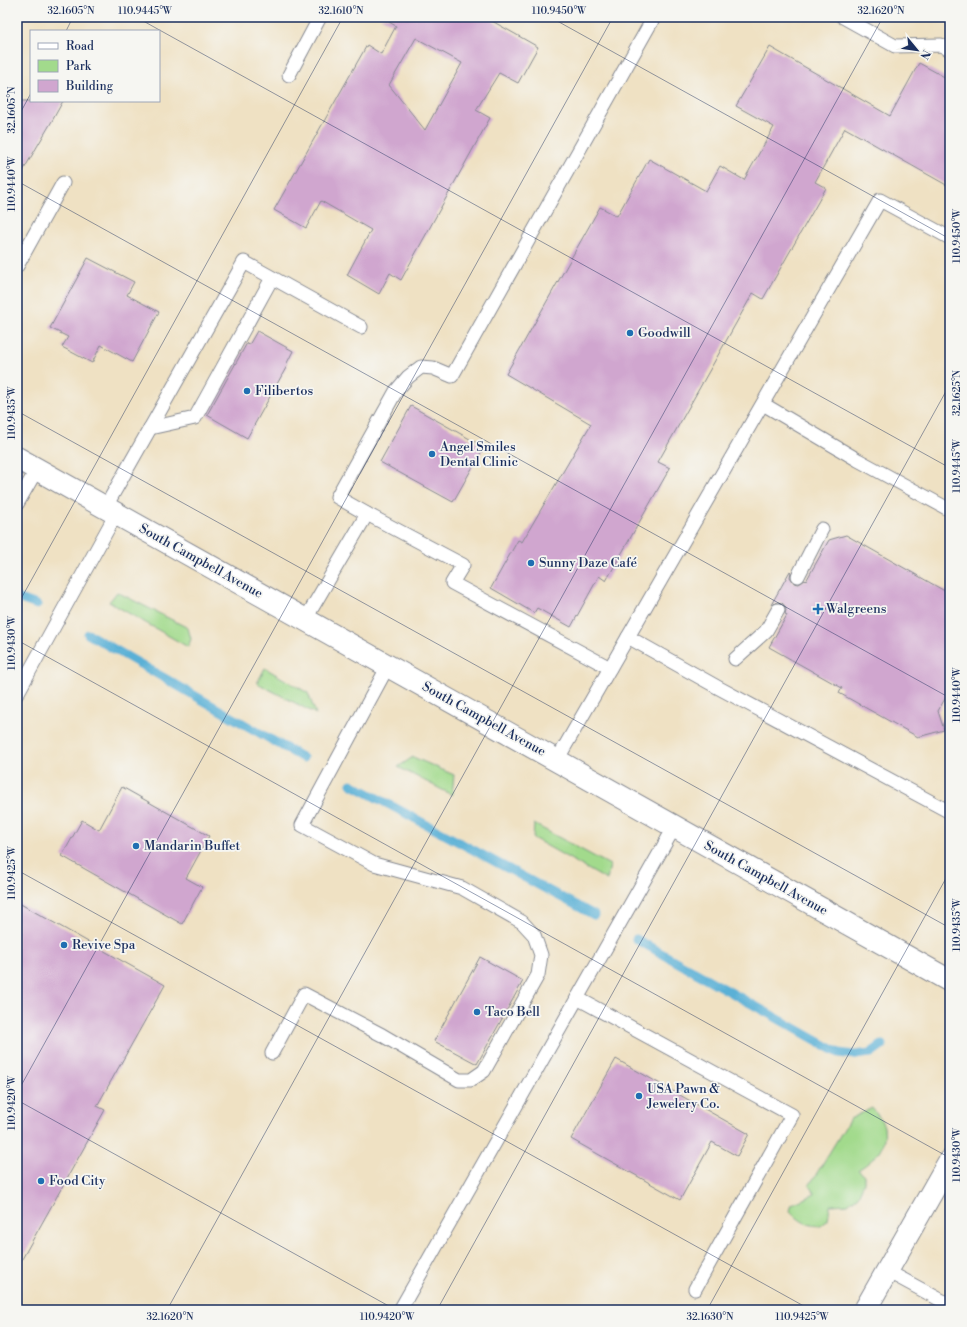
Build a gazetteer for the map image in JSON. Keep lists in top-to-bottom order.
{
  "streets": {
    "main road": ["South Campbell Avenue"]
  },
  "places": {
    "other": [
      "Goodwill",
      "Filibertos",
      "Angel Smiles Dental Clinic",
      "Sunny Daze Café",
      "Mandarin Buffet",
      "Revive Spa",
      "Taco Bell",
      "USA Pawn & Jewelery Co.",
      "Food City"
    ],
    "health": ["Walgreens"]
  },
  "legend": ["Road", "Park", "Building"],
  "north": "bottom right",
  "coordinates": [
    "32.1605°N",
    "110.9445°W",
    "32.1610°N",
    "110.9450°W",
    "32.1620°N",
    "110.9440°W",
    "32.1625°N",
    "110.9435°W",
    "110.9430°W",
    "110.9425°W",
    "110.9420°W",
    "32.1630°N"
  ]
}
